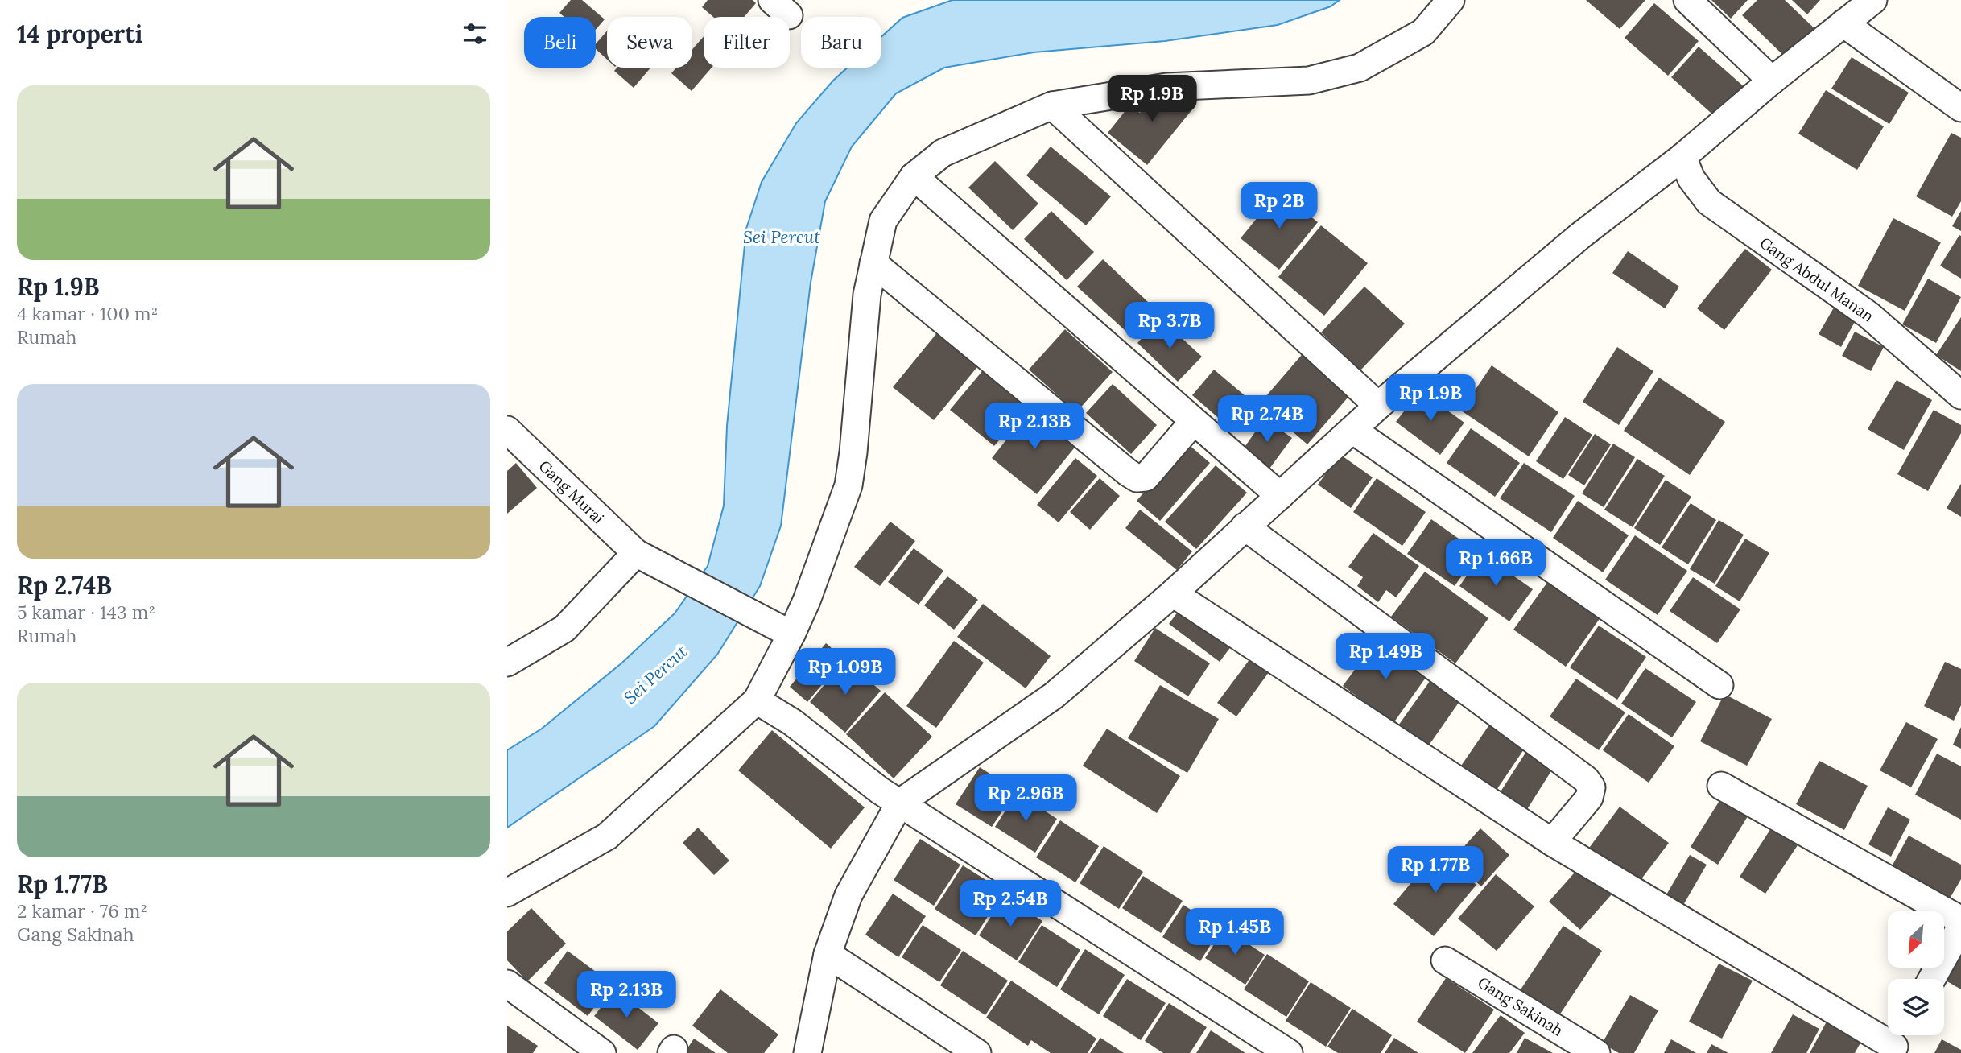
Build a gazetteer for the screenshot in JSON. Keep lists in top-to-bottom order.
{
  "streets": {
    "street": ["Gang Abdul Manan", "Gang Murai", "Gang Sakinah"]
  },
  "water": ["Sei Percut"],
  "north": "bottom left",
  "page": {
    "heading": "14 properti",
    "chip": [
      "Beli",
      "Sewa",
      "Filter",
      "Baru"
    ],
    "list": [
      {
        "name": "Rp 1.9B",
        "note": "4 kamar · 100 m² · Rumah"
      },
      {
        "name": "Rp 2.74B",
        "note": "5 kamar · 143 m² · Rumah"
      },
      {
        "name": "Rp 1.77B",
        "note": "2 kamar · 76 m² · Gang Sakinah"
      }
    ],
    "price": [
      "Rp 1.9B",
      "Rp 2B",
      "Rp 3.7B",
      "Rp 1.9B",
      "Rp 2.74B",
      "Rp 2.13B",
      "Rp 1.66B",
      "Rp 1.49B",
      "Rp 1.09B",
      "Rp 2.96B",
      "Rp 1.77B",
      "Rp 2.54B",
      "Rp 1.45B",
      "Rp 2.13B"
    ]
  }
}
